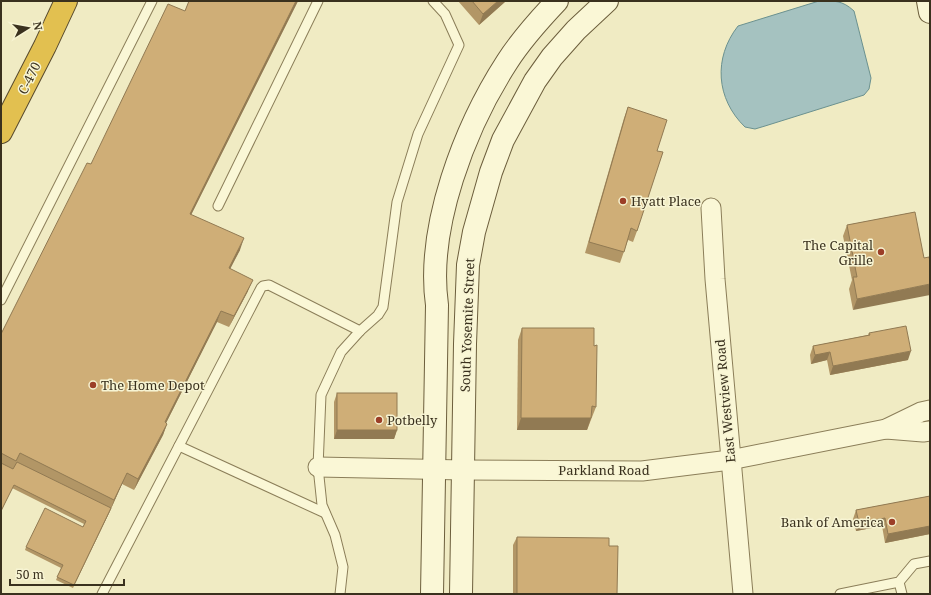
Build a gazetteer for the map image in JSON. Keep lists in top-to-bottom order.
{
  "streets": {
    "highway": ["C-470"],
    "main road": ["South Yosemite Street"],
    "street": ["East Westview Road", "Parkland Road"]
  },
  "crossings": [
    ["South Yosemite Street", "Parkland Road"],
    ["East Westview Road", "Parkland Road"]
  ],
  "places": [
    "Hyatt Place",
    "The Capital Grille",
    "The Home Depot",
    "Potbelly",
    "Bank of America"
  ],
  "scale_bar": "50 m",
  "north": "right"
}
